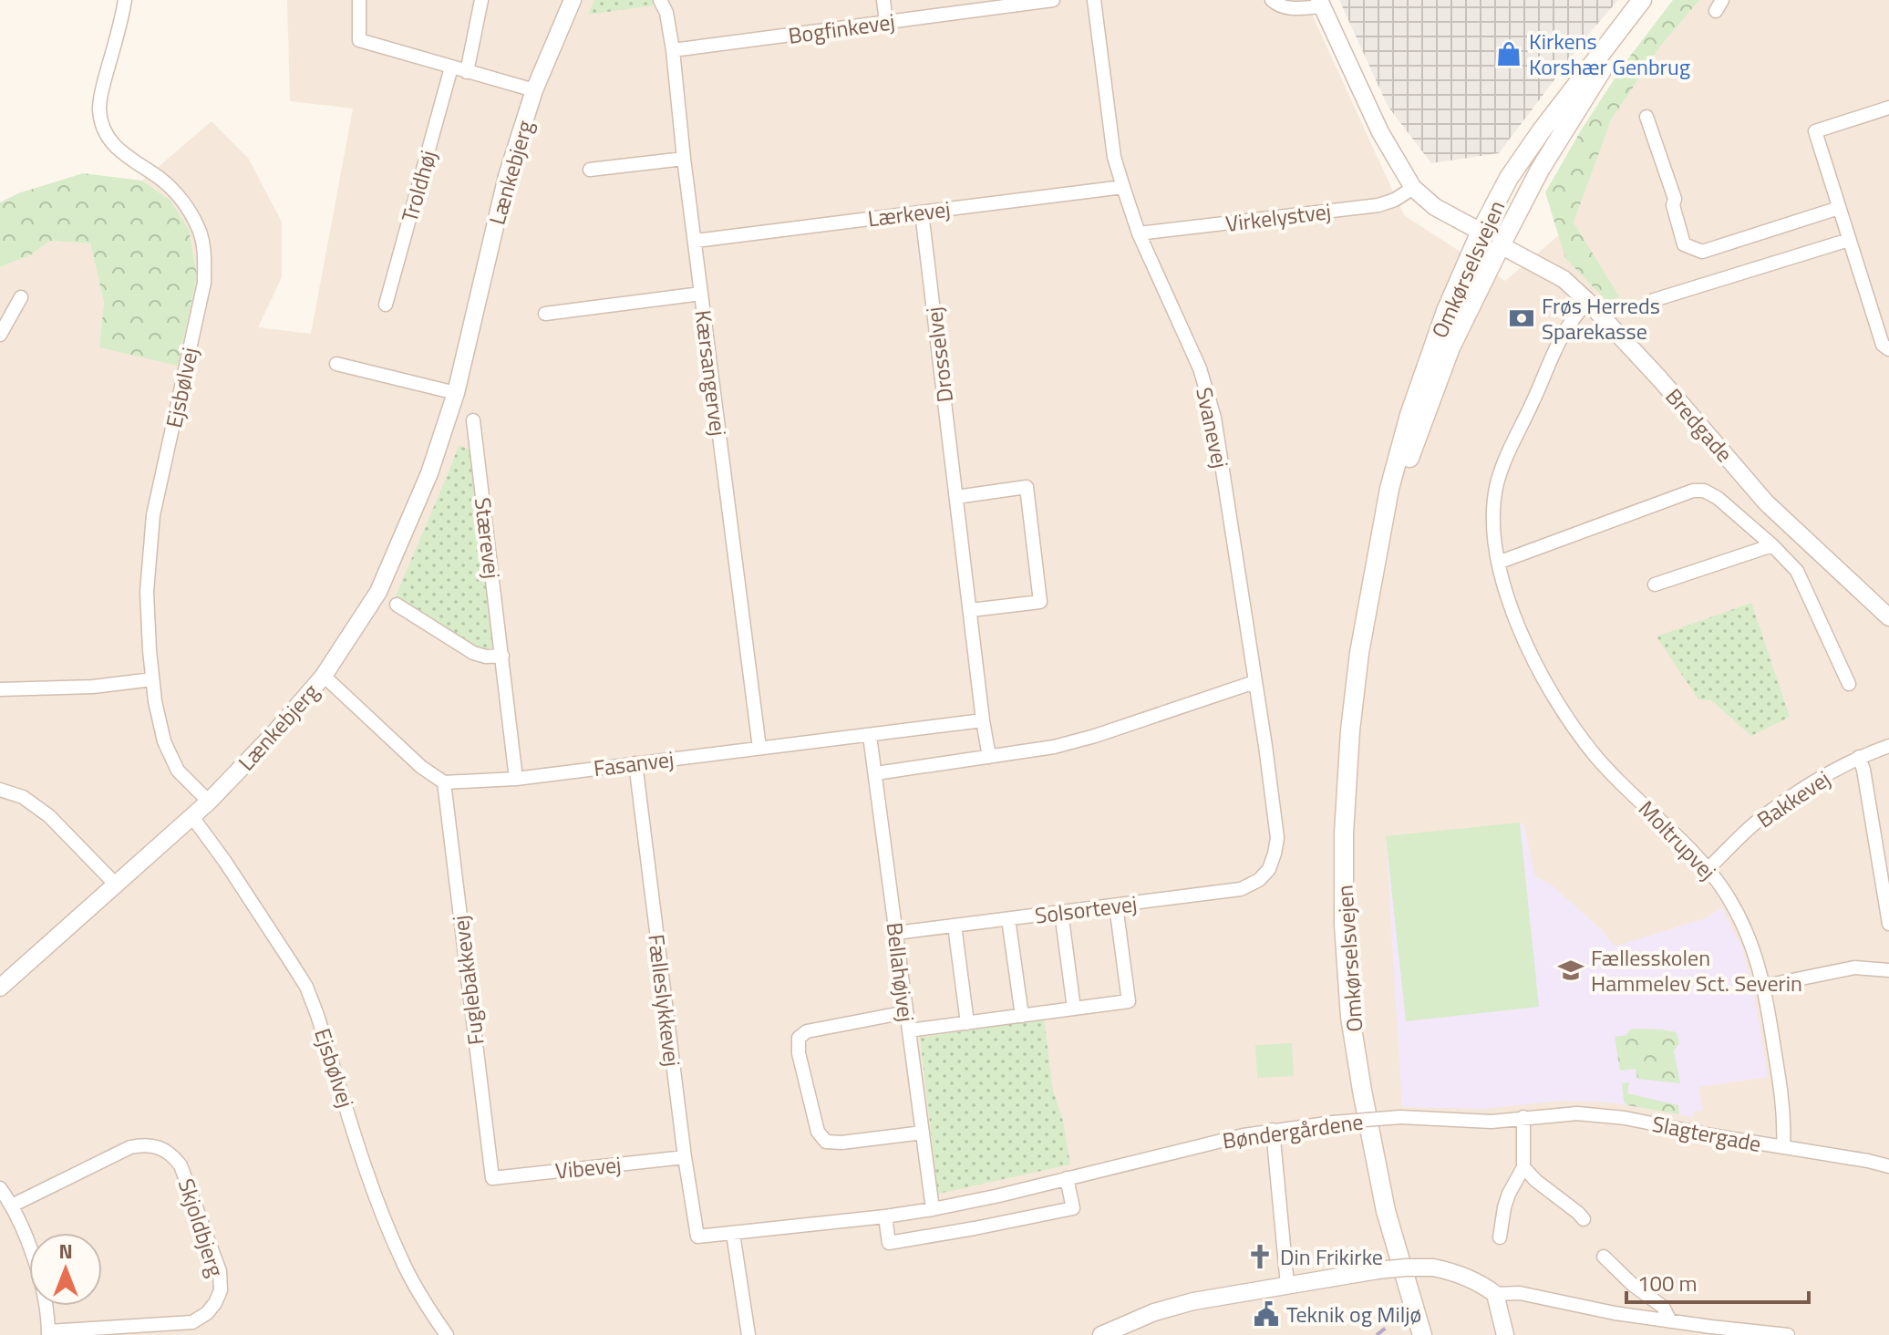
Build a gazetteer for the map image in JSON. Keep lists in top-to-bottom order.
{
  "streets": {
    "main road": ["Omkørselsvejen"],
    "street": [
      "Bogfinkevej",
      "Lænkebjerg",
      "Troldhøj",
      "Lærkevej",
      "Virkelystvej",
      "Drosselvej",
      "Kærsangervej",
      "Ejsbølvej",
      "Bredgade",
      "Svanevej",
      "Stærevej",
      "Fasanvej",
      "Bakkevej",
      "Moltrupvej",
      "Solsortevej",
      "Bellahøjvej",
      "Fuglebakkevej",
      "Fælleslykkevej",
      "Bøndergårdene",
      "Slagtergade",
      "Vibevej",
      "Skjoldbjerg"
    ]
  },
  "crossings": [
    ["Bogfinkevej", "Kærsangervej"],
    ["Lænkebjerg", "Ejsbølvej"],
    ["Lærkevej", "Drosselvej"],
    ["Lærkevej", "Kærsangervej"],
    ["Lærkevej", "Svanevej"],
    ["Virkelystvej", "Svanevej"],
    ["Omkørselsvejen", "Bredgade"],
    ["Drosselvej", "Fasanvej"],
    ["Kærsangervej", "Fasanvej"],
    ["Bredgade", "Moltrupvej"],
    ["Svanevej", "Solsortevej"],
    ["Stærevej", "Fasanvej"],
    ["Fasanvej", "Bellahøjvej"],
    ["Fasanvej", "Fuglebakkevej"],
    ["Fasanvej", "Fælleslykkevej"],
    ["Bakkevej", "Moltrupvej"],
    ["Moltrupvej", "Slagtergade"],
    ["Solsortevej", "Bellahøjvej"],
    ["Bellahøjvej", "Bøndergårdene"],
    ["Fuglebakkevej", "Vibevej"],
    ["Fælleslykkevej", "Bøndergårdene"],
    ["Fælleslykkevej", "Vibevej"],
    ["Bøndergårdene", "Slagtergade"]
  ],
  "places": {
    "shop": ["Kirkens Korshær Genbrug"],
    "bank": ["Frøs Herreds Sparekasse"],
    "school or university": ["Fællesskolen Hammelev Sct. Severin"],
    "church": ["Din Frikirke"],
    "public building": ["Teknik og Miljø"]
  },
  "scale_bar": "100 m",
  "north": "top"
}
